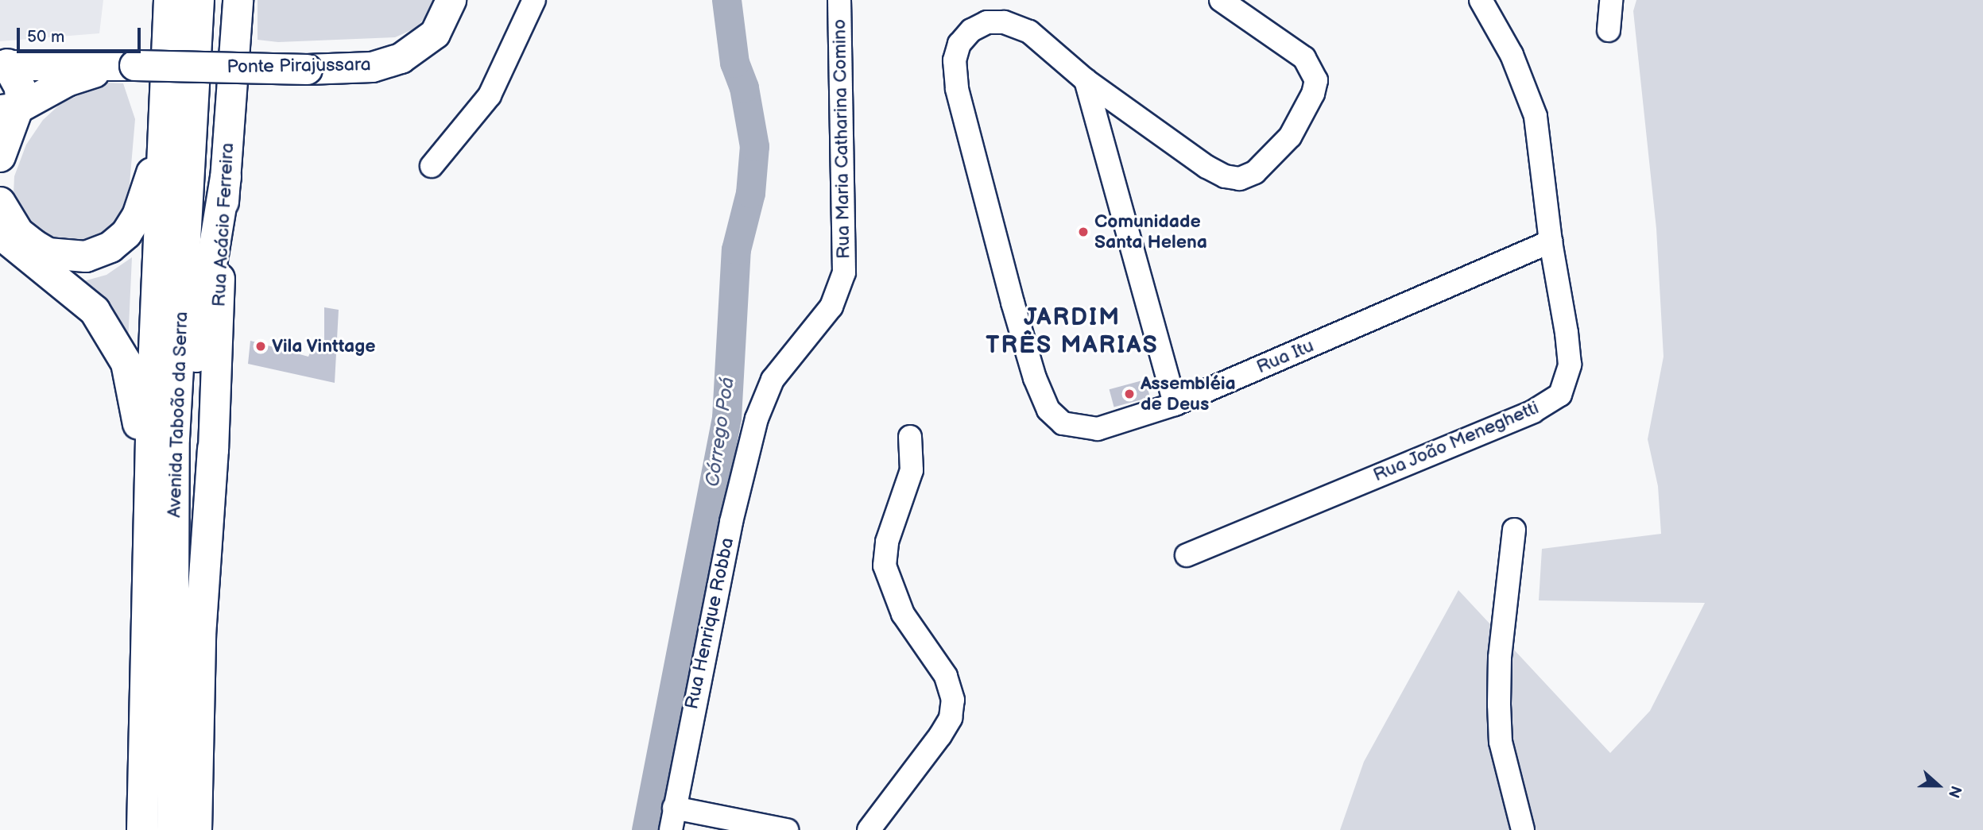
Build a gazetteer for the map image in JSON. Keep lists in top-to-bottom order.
{
  "streets": {
    "highway": ["Avenida Taboão da Serra"],
    "main road": ["Ponte Pirajussara", "Rua Acácio Ferreira"],
    "street": [
      "Rua Maria Catharina Comino",
      "Rua Itu",
      "Rua João Meneghetti",
      "Rua Henrique Robba"
    ]
  },
  "crossings": [
    ["Rua Maria Catharina Comino", "Rua Henrique Robba"],
    ["Rua Itu", "Rua João Meneghetti"]
  ],
  "districts": ["JARDIM TRÊS MARIAS"],
  "water": ["Córrego Poá"],
  "places": ["Comunidade Santa Helena", "Vila Vinttage", "Assembléia de Deus"],
  "scale_bar": "50 m",
  "north": "right"
}
